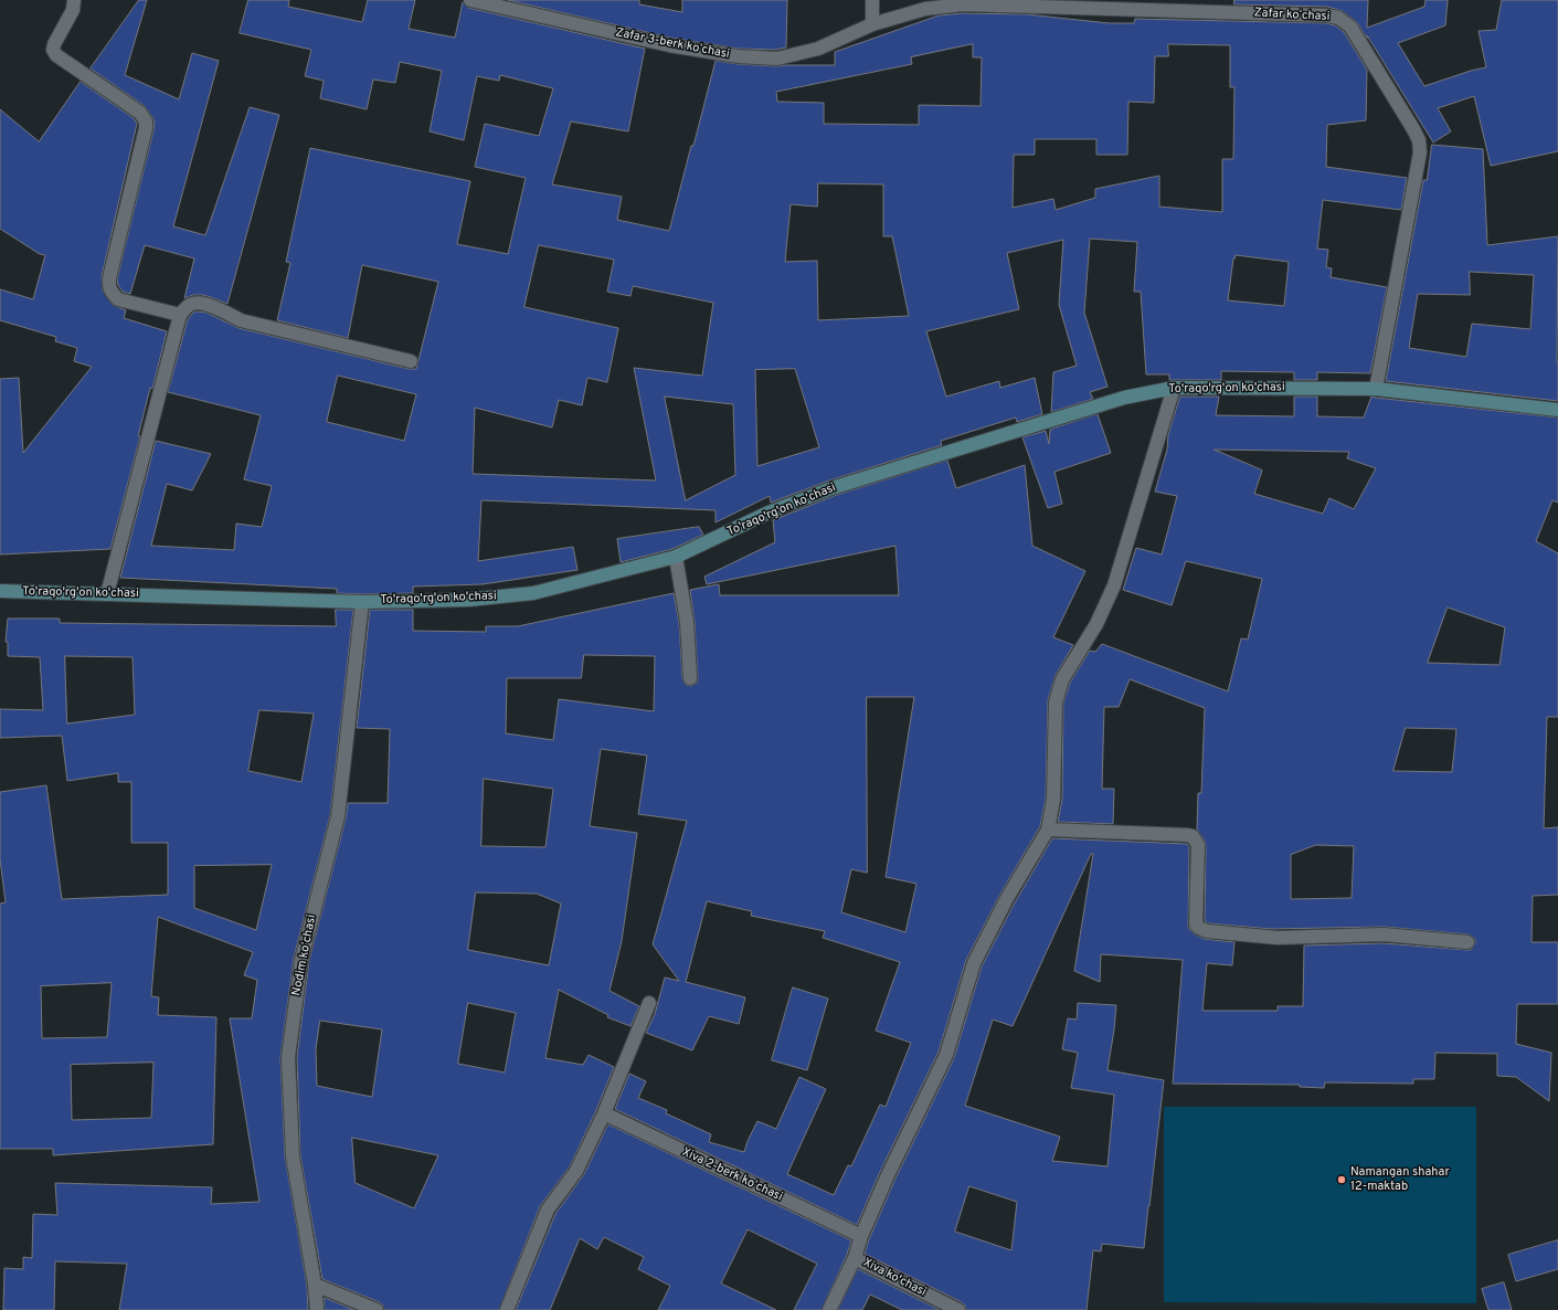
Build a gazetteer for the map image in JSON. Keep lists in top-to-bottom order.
{
  "streets": {
    "street": [
      "Zafar koʻchasi",
      "Zafar 3-berk koʻchasi",
      "To'raqo'rg'on ko'chasi",
      "Nodim koʻchasi",
      "Xiva 2-berk koʻchasi",
      "Xiva ko'chasi"
    ]
  },
  "crossings": [
    ["Zafar koʻchasi", "Zafar 3-berk koʻchasi"],
    ["Zafar koʻchasi", "To'raqo'rg'on ko'chasi"],
    ["To'raqo'rg'on ko'chasi", "Nodim koʻchasi"]
  ],
  "places": ["Namangan shahar 12-maktab"]
}
